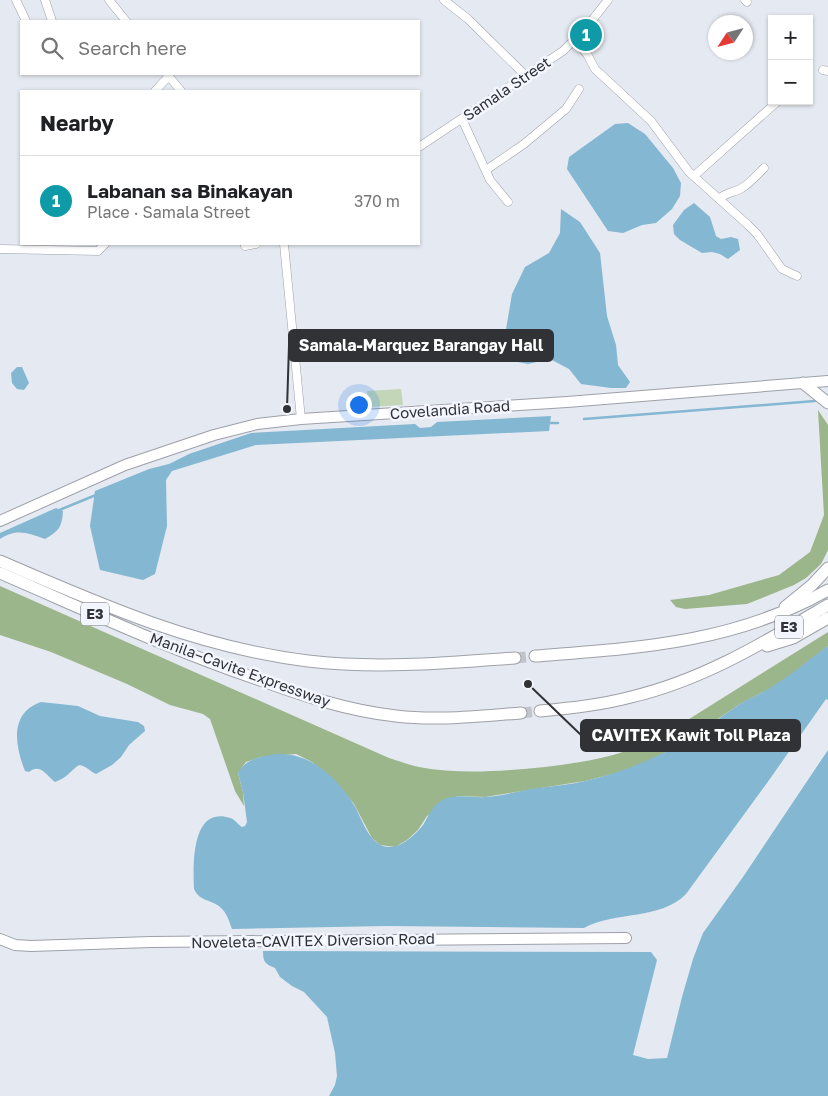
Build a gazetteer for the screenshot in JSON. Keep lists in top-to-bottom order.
{
  "streets": {
    "highway": ["E3", "Manila–Cavite Expressway"],
    "main road": ["Covelandia Road", "Noveleta-CAVITEX Diversion Road"],
    "street": ["Samala Street"]
  },
  "places": ["Samala-Marquez Barangay Hall", "CAVITEX Kawit Toll Plaza"],
  "north": "bottom left",
  "page": {
    "map_buttons": ["+", "−"],
    "pins": "1",
    "search": "Search here",
    "heading": "Nearby",
    "list": [
      {
        "mark": "1",
        "name": "Labanan sa Binakayan",
        "note": "Place · Samala Street",
        "value": "370 m"
      }
    ]
  }
}
